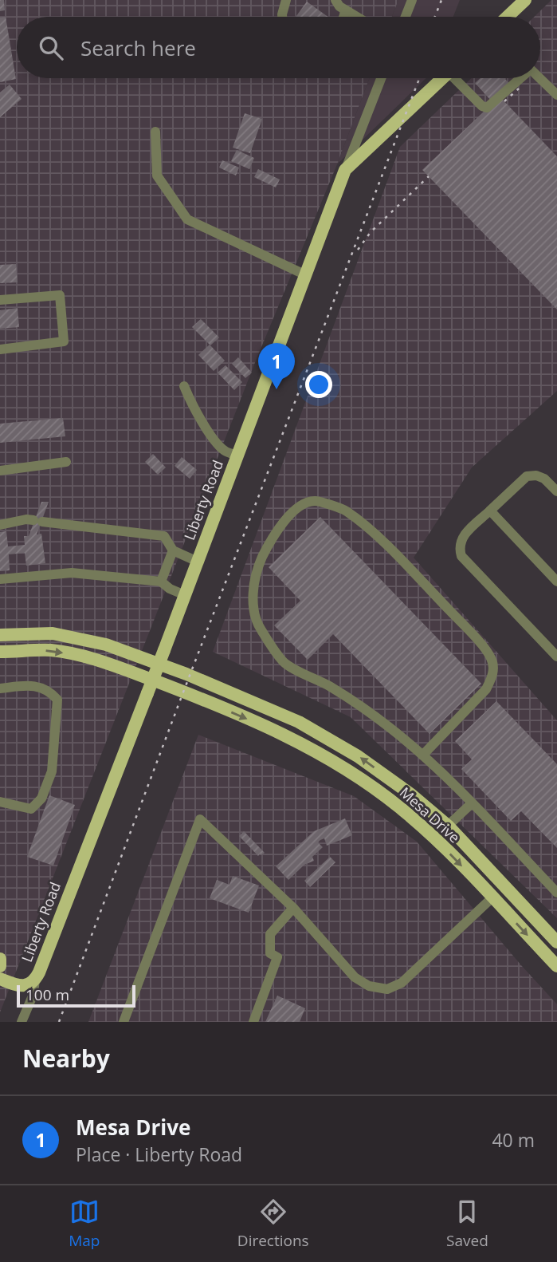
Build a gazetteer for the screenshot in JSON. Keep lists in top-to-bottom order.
{
  "streets": {
    "main road": ["Liberty Road", "Mesa Drive"]
  },
  "scale_bar": "100 m",
  "page": {
    "search": "Search here",
    "pins": "1",
    "scale": "100 m",
    "heading": "Nearby",
    "list": [
      {
        "mark": "1",
        "name": "Mesa Drive",
        "note": "Place · Liberty Road",
        "value": "40 m"
      }
    ],
    "nav": ["Map", "Directions", "Saved"]
  }
}
